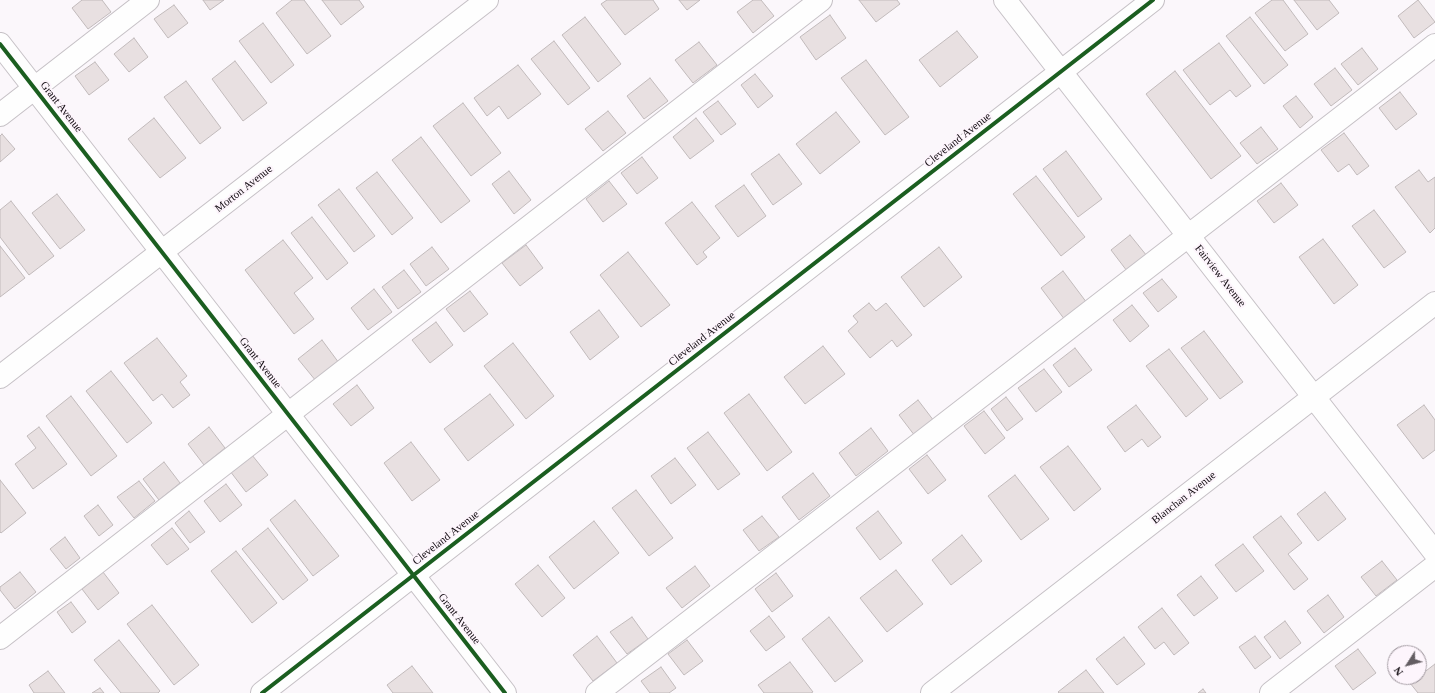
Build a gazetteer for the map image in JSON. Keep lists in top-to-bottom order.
{
  "streets": {
    "street": [
      "Grant Avenue",
      "Cleveland Avenue",
      "Morton Avenue",
      "Fairview Avenue",
      "Blanchan Avenue"
    ]
  },
  "crossings": [
    ["Grant Avenue", "Cleveland Avenue"],
    ["Grant Avenue", "Morton Avenue"],
    ["Cleveland Avenue", "Fairview Avenue"],
    ["Fairview Avenue", "Blanchan Avenue"]
  ],
  "north": "bottom left"
}
